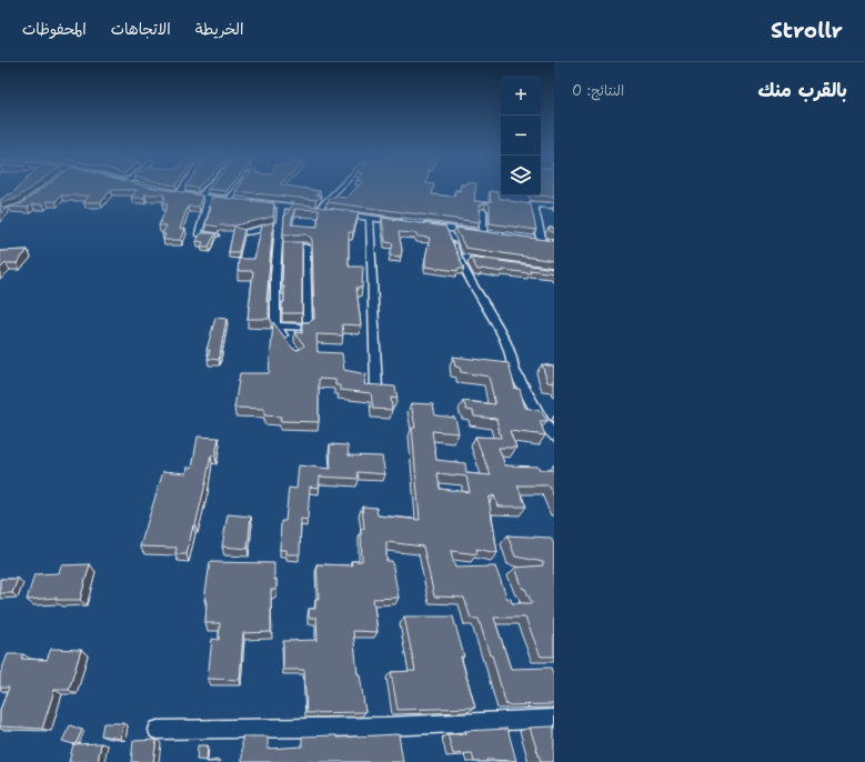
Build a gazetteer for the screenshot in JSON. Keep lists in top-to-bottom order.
{
  "page": {
    "header": "Strollr",
    "nav": ["الخريطة", "الاتجاهات", "المحفوظات"],
    "heading": ["بالقرب منك", "النتائج: 0"],
    "map_buttons": ["+", "−"]
  }
}
